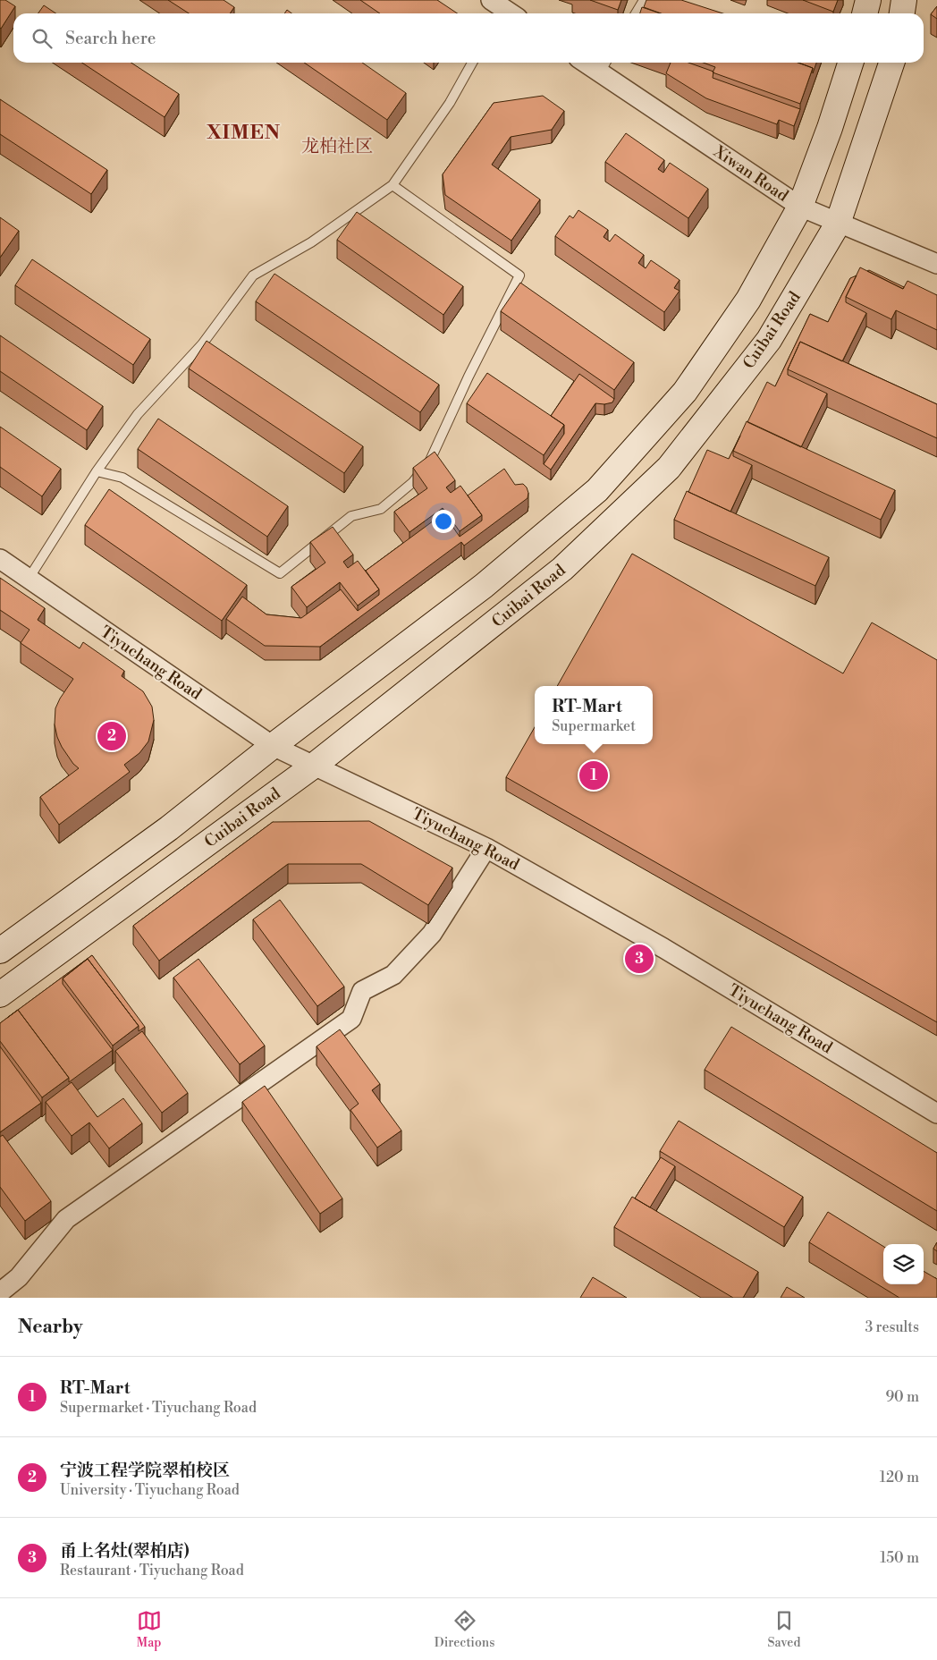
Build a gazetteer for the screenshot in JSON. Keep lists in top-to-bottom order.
{
  "streets": {
    "main road": ["Cuibai Road"],
    "street": ["Xiwan Road", "Tiyuchang Road"]
  },
  "crossings": [
    ["Xiwan Road", "Cuibai Road"],
    ["Cuibai Road", "Tiyuchang Road"]
  ],
  "districts": ["XIMEN", "龙柏社区"],
  "page": {
    "search": "Search here",
    "popup": ["RT-Mart", "Supermarket"],
    "pins": ["2", "1", "3"],
    "heading": ["Nearby", "3 results"],
    "list": [
      {
        "mark": "1",
        "name": "RT-Mart",
        "note": "Supermarket · Tiyuchang Road",
        "value": "90 m"
      },
      {
        "mark": "2",
        "name": "宁波工程学院翠柏校区",
        "note": "University · Tiyuchang Road",
        "value": "120 m"
      },
      {
        "mark": "3",
        "name": "甬上名灶(翠柏店)",
        "note": "Restaurant · Tiyuchang Road",
        "value": "150 m"
      }
    ],
    "nav": ["Map", "Directions", "Saved"]
  }
}
